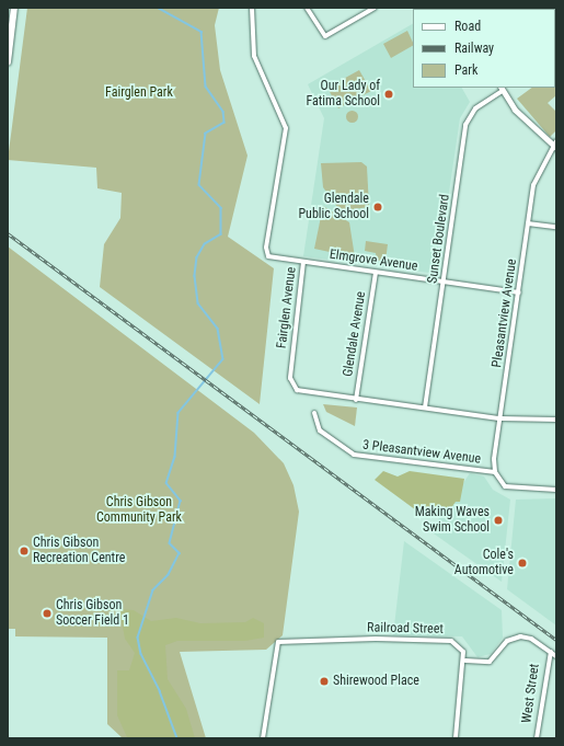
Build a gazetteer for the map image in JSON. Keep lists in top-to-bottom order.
{
  "streets": {
    "street": [
      "Sunset Boulevard",
      "Elmgrove Avenue",
      "Fairglen Avenue",
      "Pleasantview Avenue",
      "Glendale Avenue",
      "3 Pleasantview Avenue",
      "Railroad Street",
      "West Street"
    ]
  },
  "crossings": [
    ["Sunset Boulevard", "Elmgrove Avenue"],
    ["Sunset Boulevard", "Fairglen Avenue"],
    ["Elmgrove Avenue", "Fairglen Avenue"],
    ["Elmgrove Avenue", "Pleasantview Avenue"],
    ["Elmgrove Avenue", "Glendale Avenue"],
    ["Fairglen Avenue", "Pleasantview Avenue"],
    ["Fairglen Avenue", "Glendale Avenue"],
    ["Pleasantview Avenue", "3 Pleasantview Avenue"]
  ],
  "parks": ["Fairglen Park", "Chris Gibson Community Park"],
  "places": [
    "Our Lady of Fatima School",
    "Glendale Public School",
    "Making Waves Swim School",
    "Chris Gibson Recreation Centre",
    "Cole's Automotive",
    "Chris Gibson Soccer Field 1",
    "Shirewood Place"
  ],
  "legend": ["Road", "Railway", "Park"]
}
